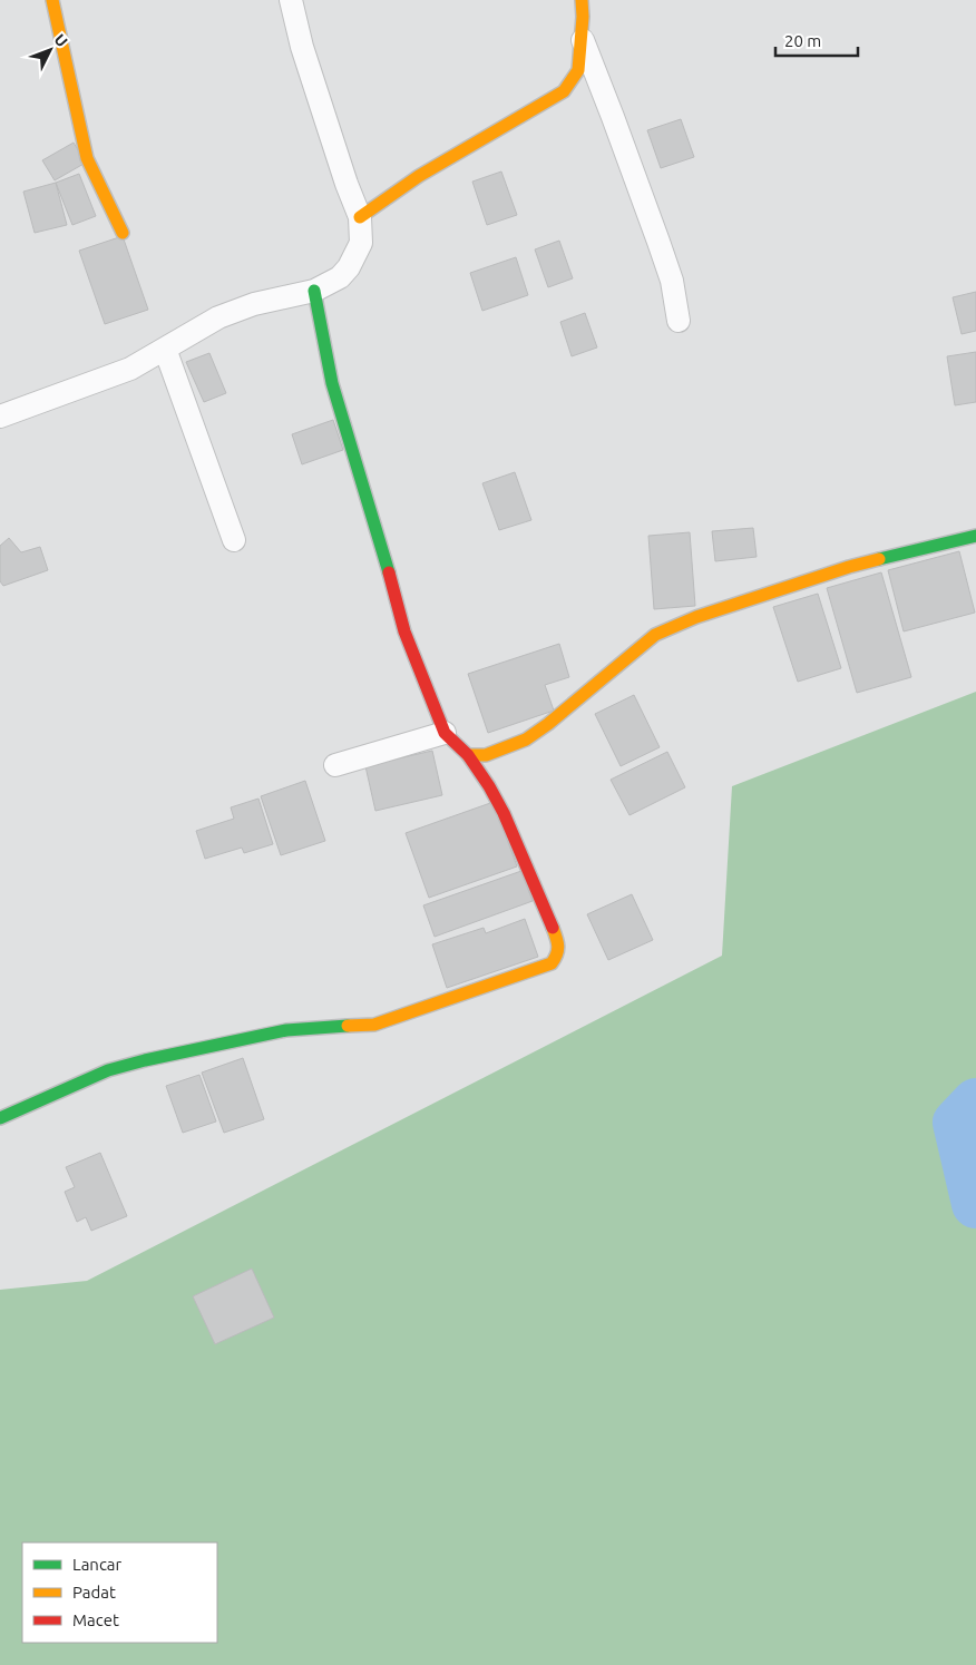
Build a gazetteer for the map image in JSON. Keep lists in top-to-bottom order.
{
  "legend": ["Lancar", "Padat", "Macet"],
  "scale_bar": "20 m",
  "north": "top right"
}
